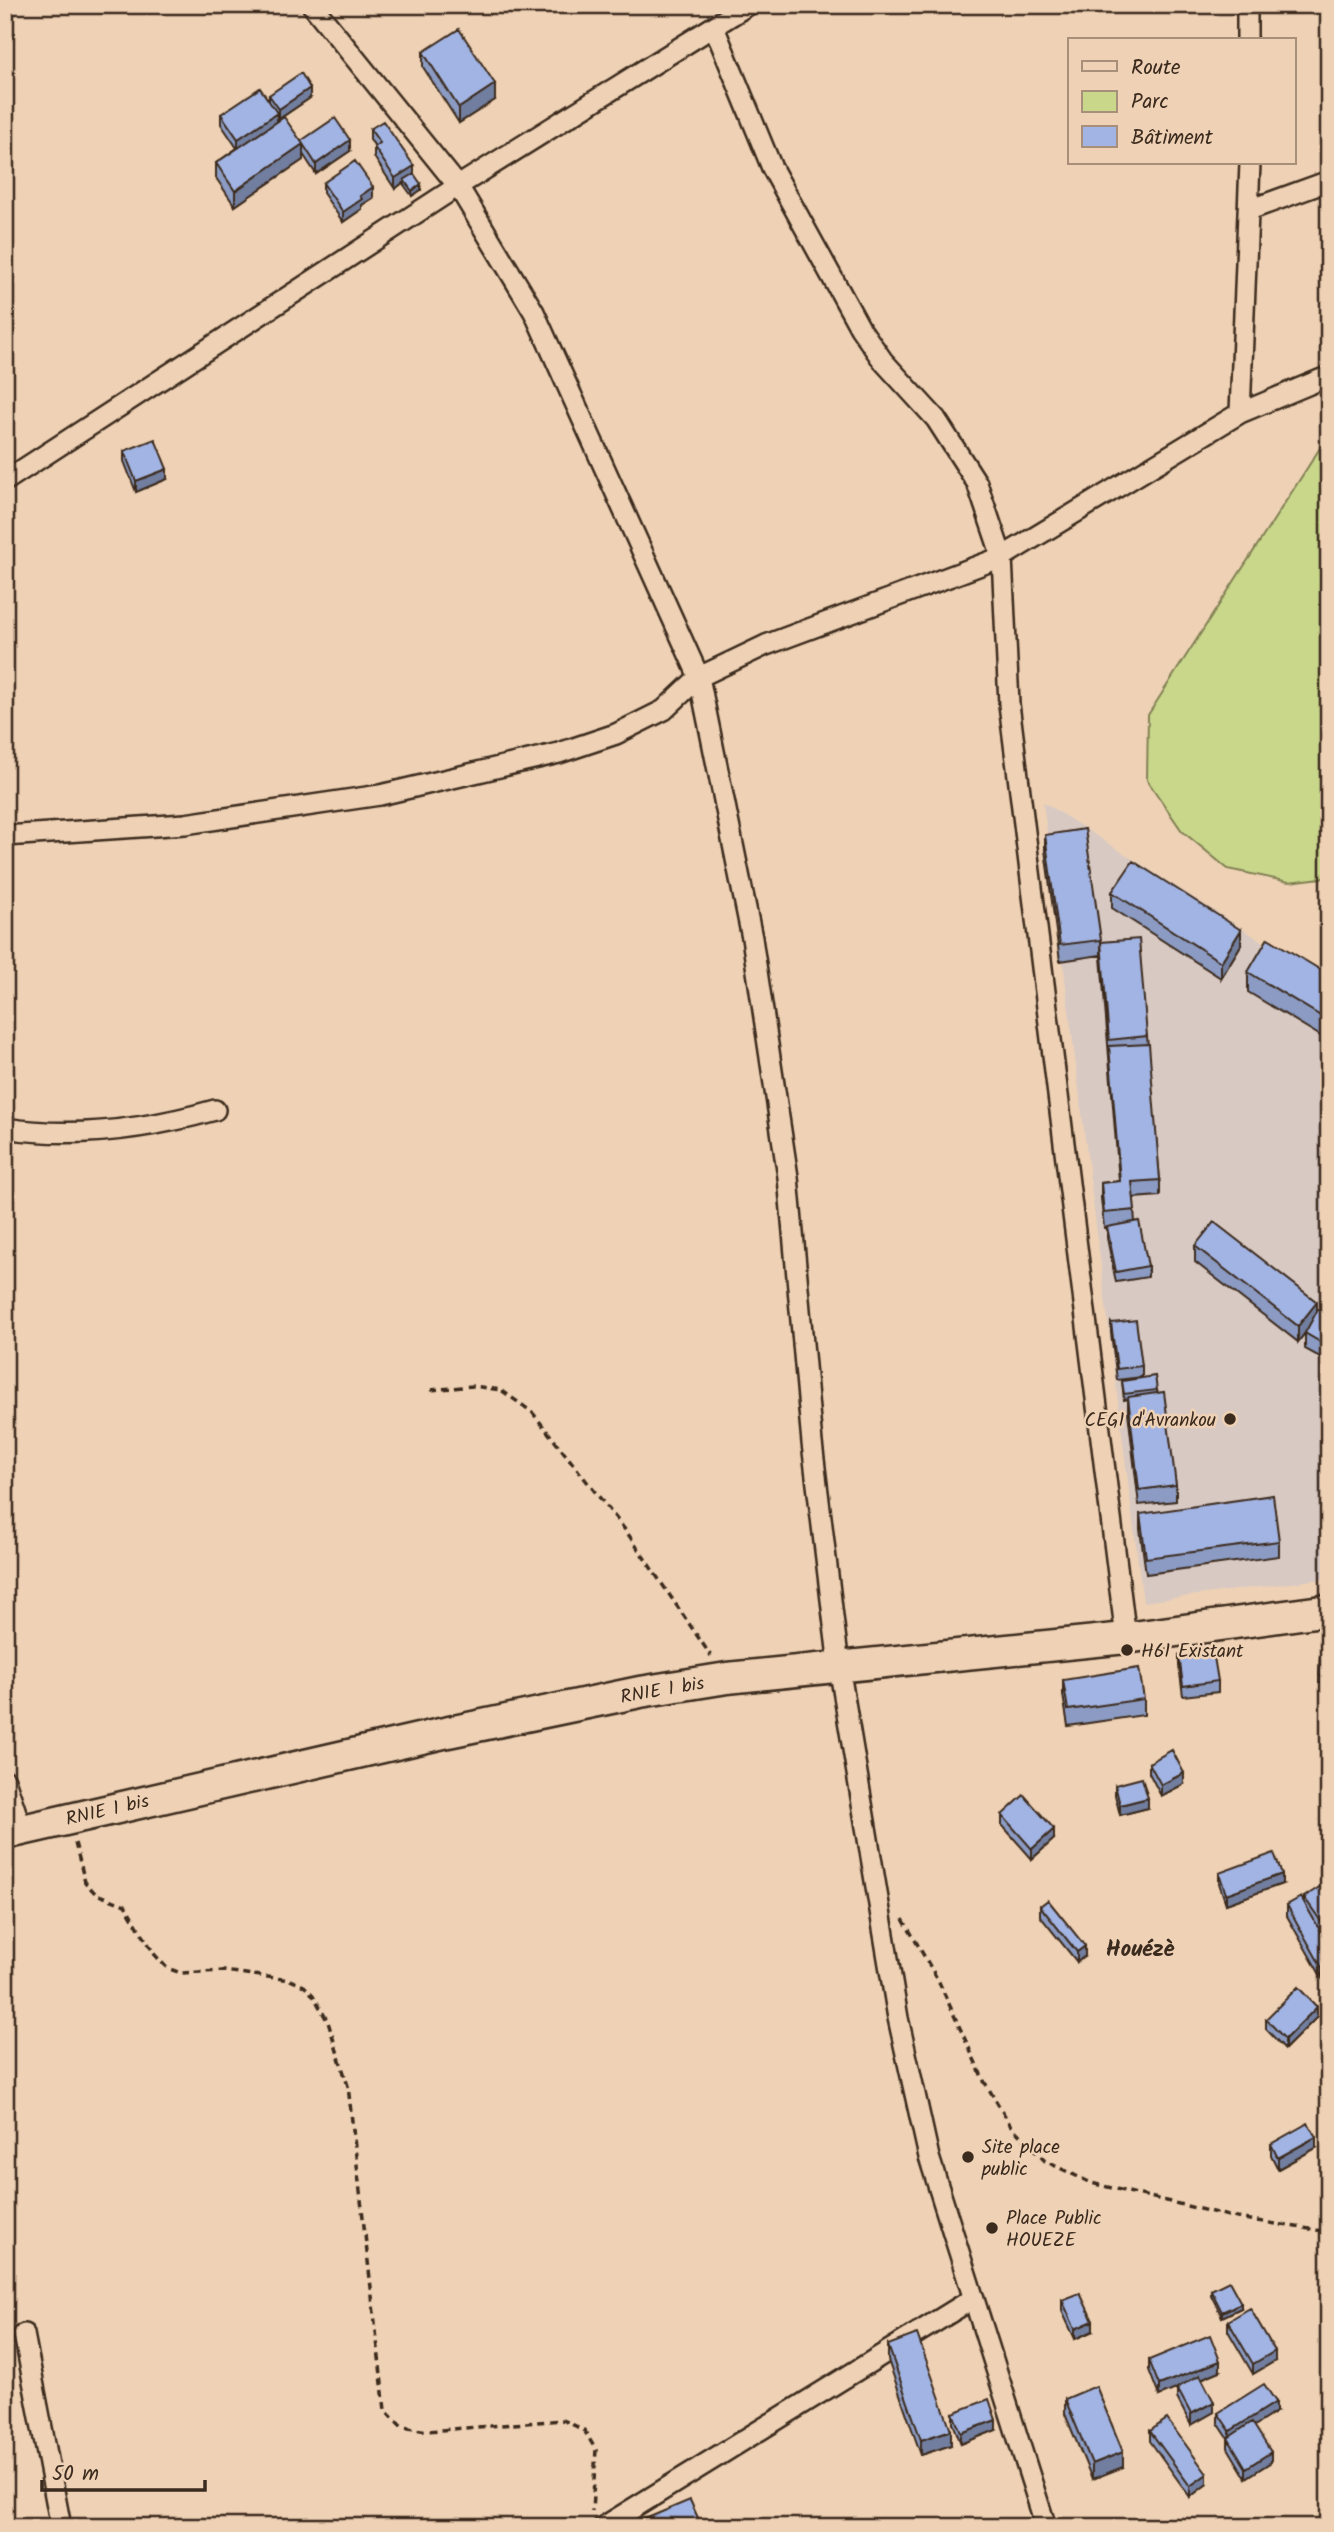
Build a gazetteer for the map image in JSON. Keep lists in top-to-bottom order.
{
  "streets": {
    "main road": ["RNIE 1 bis"]
  },
  "districts": ["Houézè"],
  "places": [
    "CEG1 d'Avrankou",
    "H61 Existant",
    "Site place public",
    "Place Public HOUEZE"
  ],
  "legend": ["Route", "Parc", "Bâtiment"],
  "scale_bar": "50 m"
}
